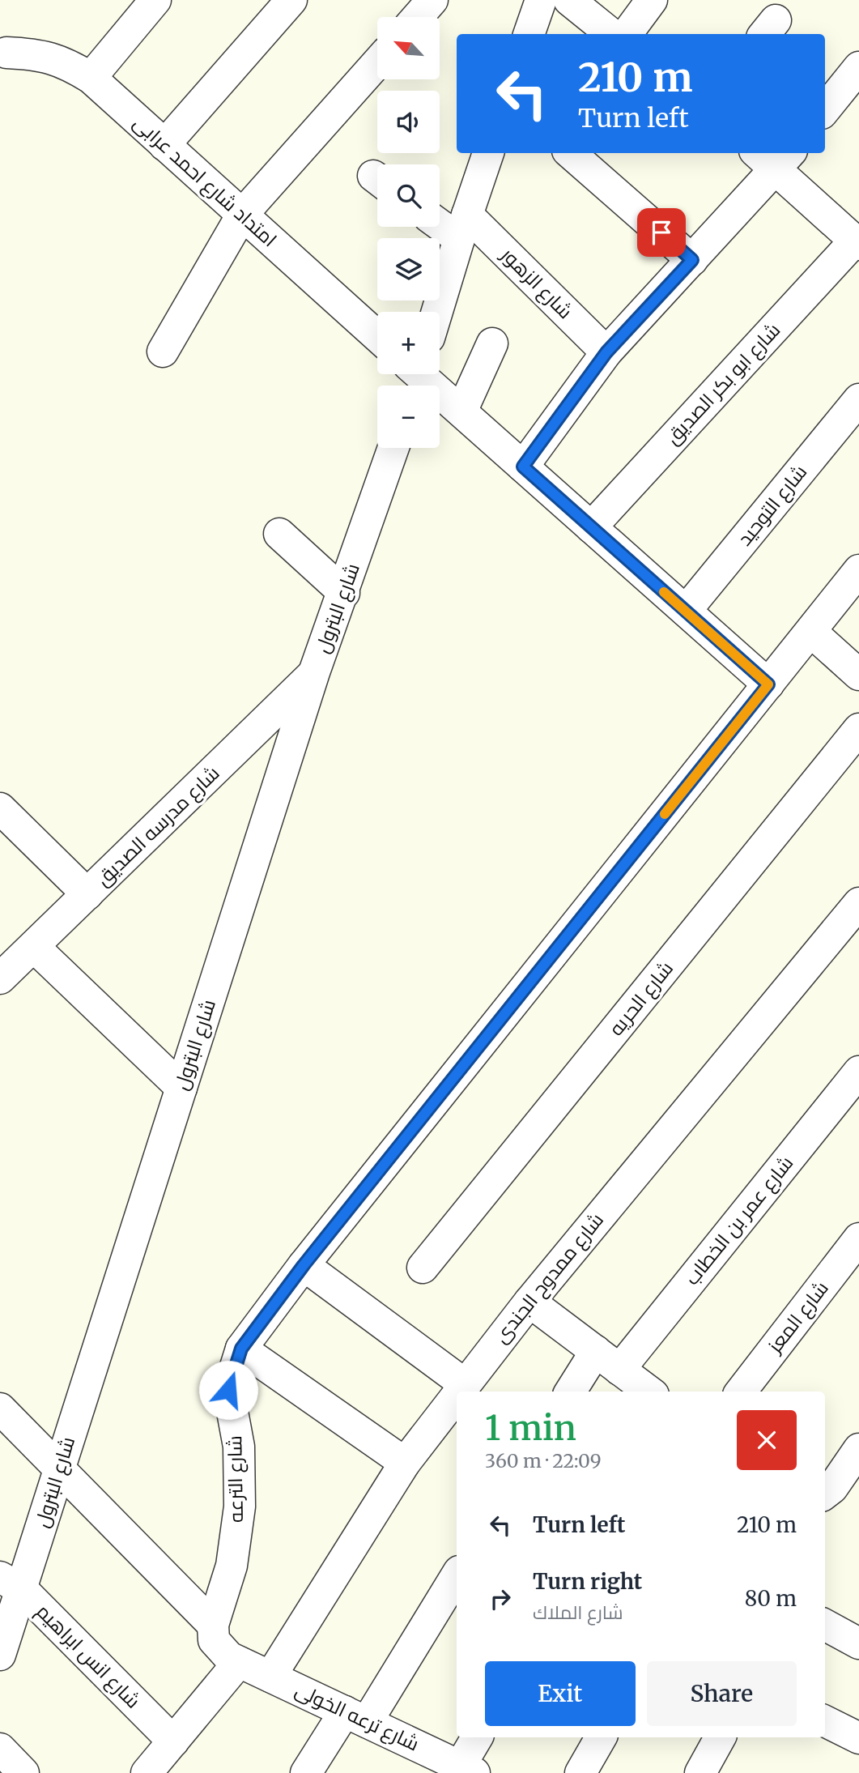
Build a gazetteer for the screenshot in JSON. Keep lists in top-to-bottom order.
{
  "streets": {
    "street": [
      "امتداد شارع احمد عرابى",
      "شارع الزهور",
      "شارع ابو بكر الصديق",
      "شارع التوحيد",
      "شارع البترول",
      "شارع مدرسه الصديق",
      "شارع الحريه",
      "شارع عمر بن الخطاب",
      "شارع ممدوح الجندى",
      "شارع المعز",
      "شارع الترعه",
      "شارع انس ابراهيم",
      "شارع ترعه الخولى"
    ]
  },
  "crossings": [
    ["شارع البترول", "شارع مدرسه الصديق"],
    ["شارع البترول", "شارع انس ابراهيم"],
    ["شارع ممدوح الجندى", "شارع ترعه الخولى"]
  ],
  "north": "top left",
  "page": {
    "map_buttons": ["+", "−"],
    "turn": ["210 m", "Turn left"],
    "heading": ["1 min", "360 m · 22:09"],
    "list": [
      {
        "name": "Turn left",
        "value": "210 m"
      },
      {
        "name": "Turn right",
        "note": "شارع الملاك",
        "value": "80 m"
      }
    ],
    "buttons": ["Exit", "Share"]
  }
}
